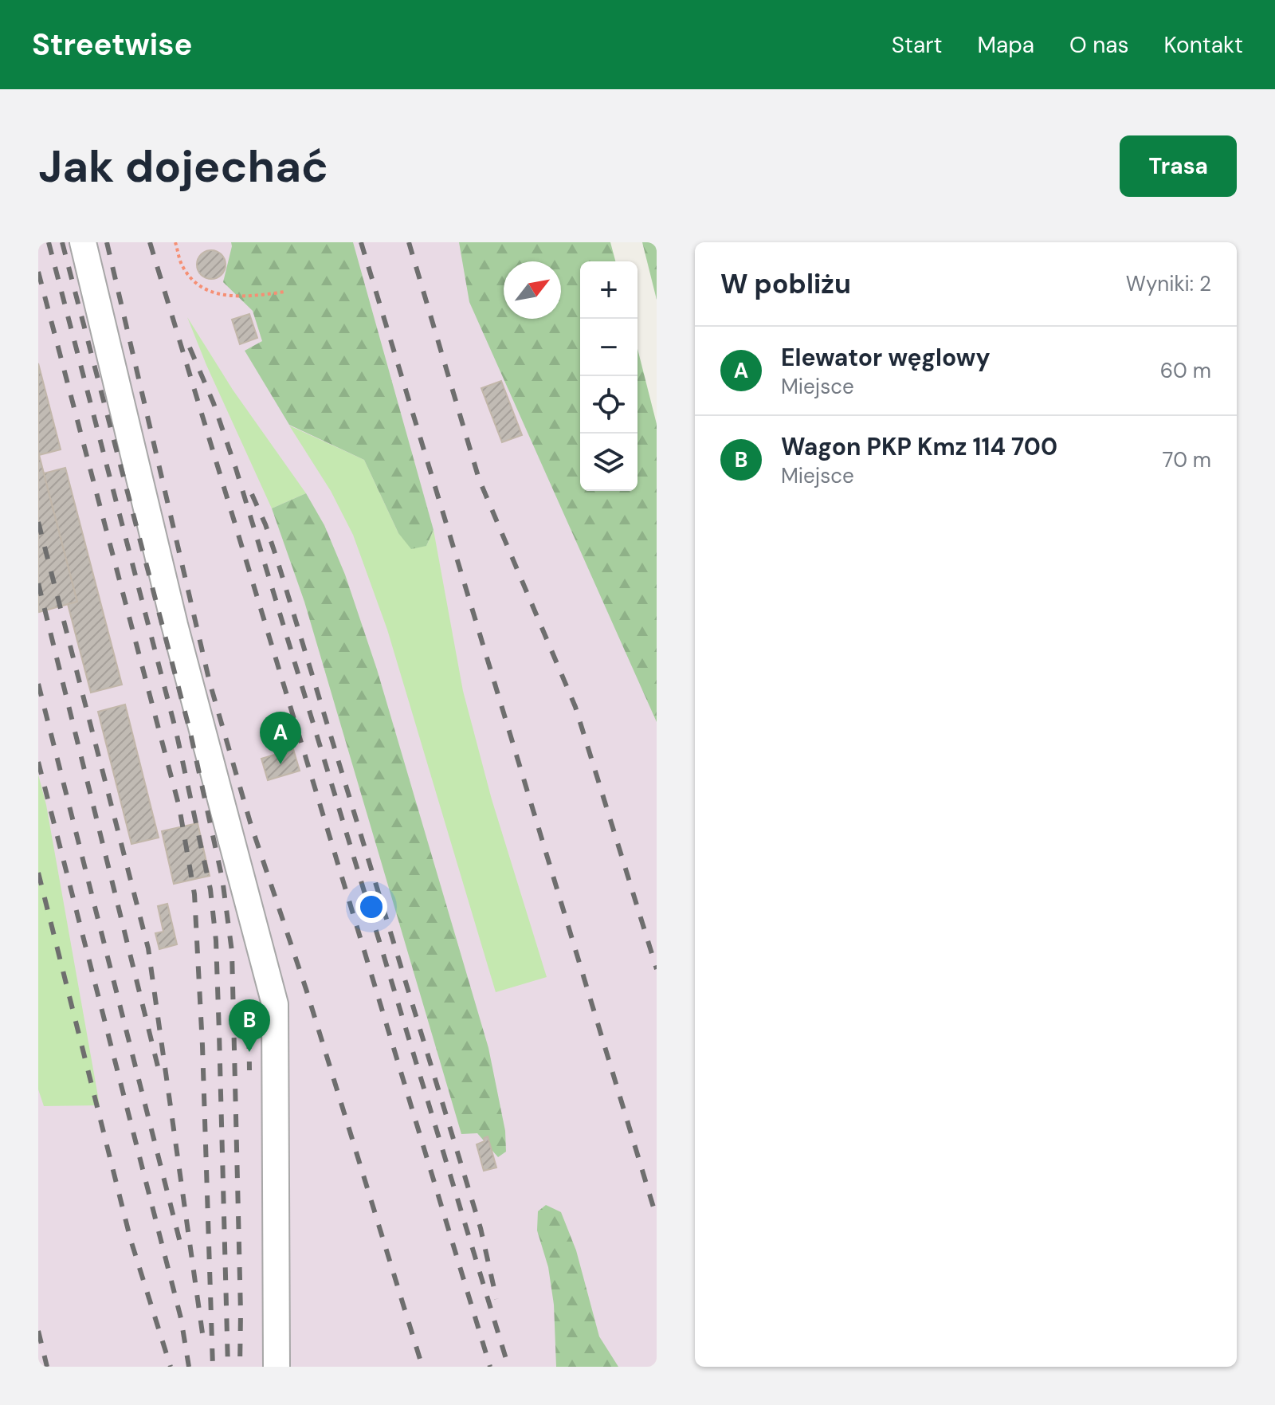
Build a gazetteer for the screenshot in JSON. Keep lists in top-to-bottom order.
{
  "north": "top right",
  "page": {
    "header": "Streetwise",
    "nav": [
      "Start",
      "Mapa",
      "O nas",
      "Kontakt"
    ],
    "buttons": "Trasa",
    "title": "Jak dojechać",
    "heading": ["W pobliżu", "Wyniki: 2"],
    "map_buttons": ["+", "−"],
    "list": [
      {
        "mark": "A",
        "name": "Elewator węglowy",
        "note": "Miejsce",
        "value": "60 m"
      },
      {
        "mark": "B",
        "name": "Wagon PKP Kmz 114 700",
        "note": "Miejsce",
        "value": "70 m"
      }
    ],
    "pins": ["A", "B"]
  }
}
